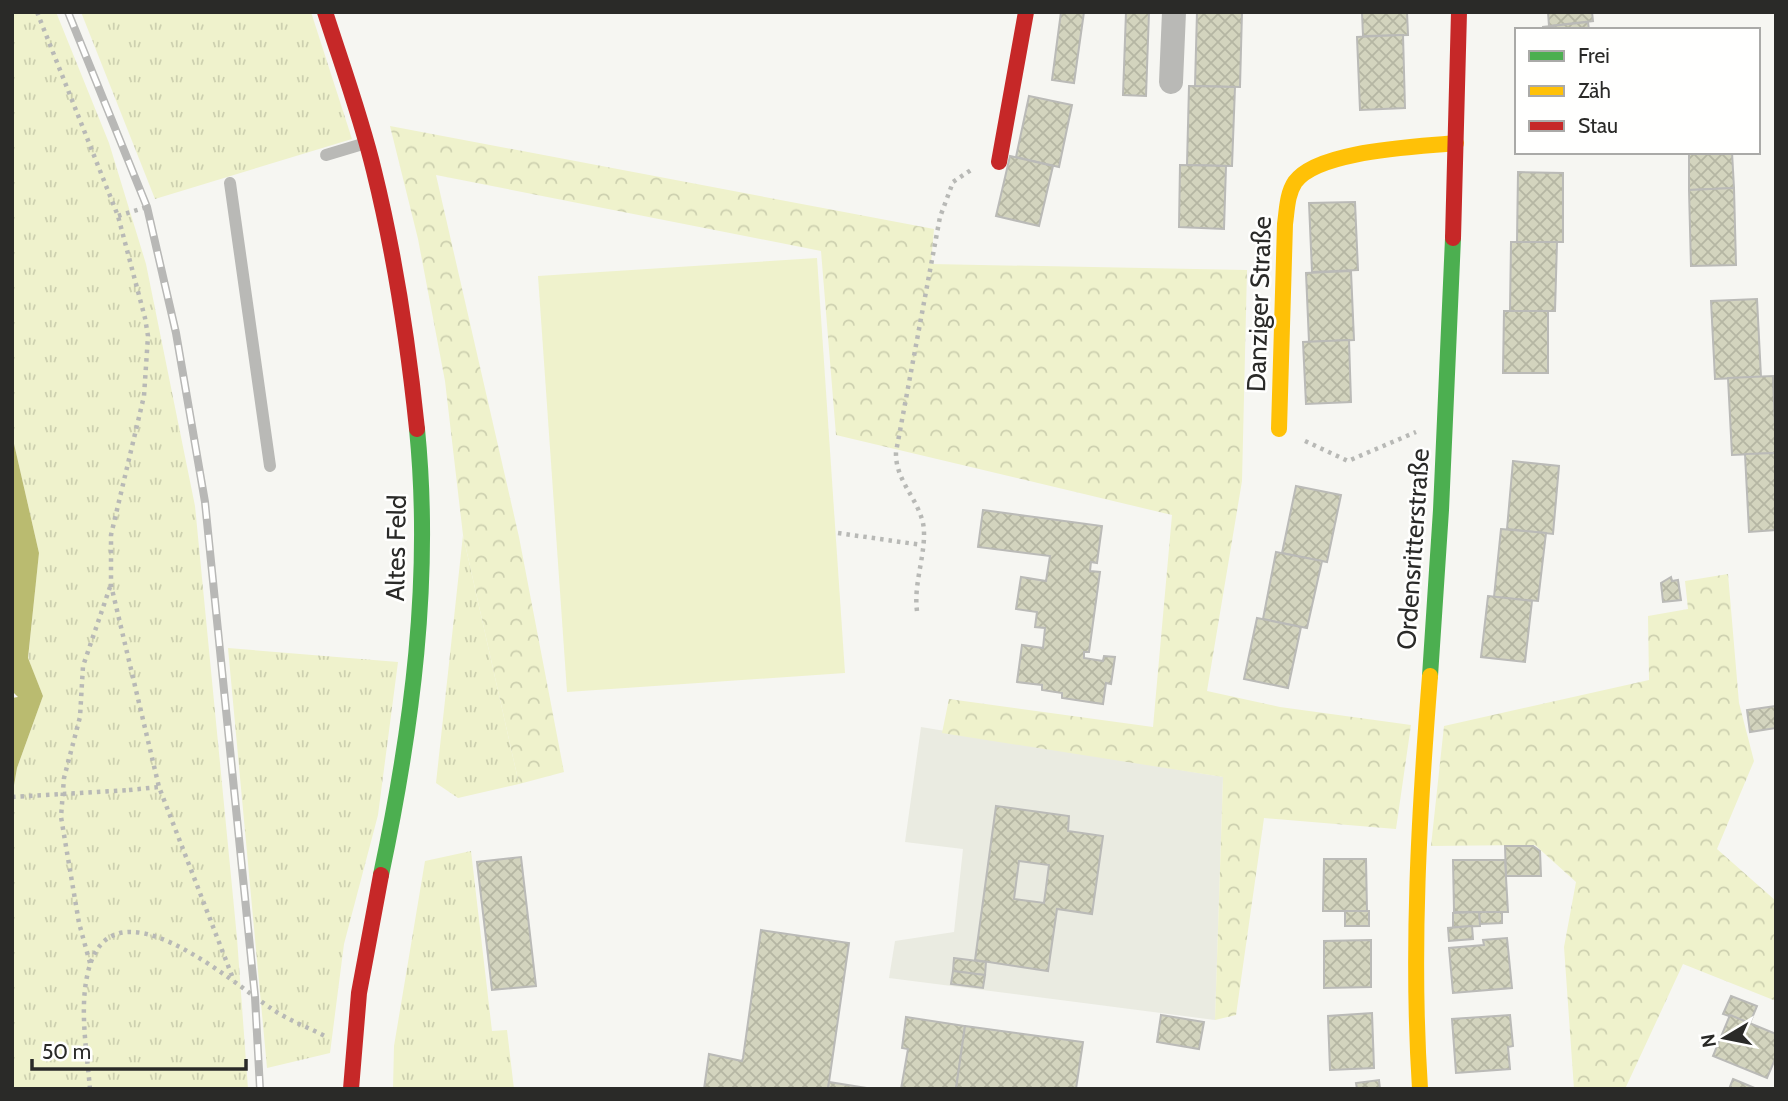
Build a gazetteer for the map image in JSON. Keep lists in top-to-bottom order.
{
  "streets": {
    "street": ["Danziger Straße", "Altes Feld", "Ordensritterstraße"]
  },
  "crossings": [
    ["Danziger Straße", "Ordensritterstraße"]
  ],
  "legend": ["Frei", "Zäh", "Stau"],
  "scale_bar": "50 m",
  "north": "left"
}
